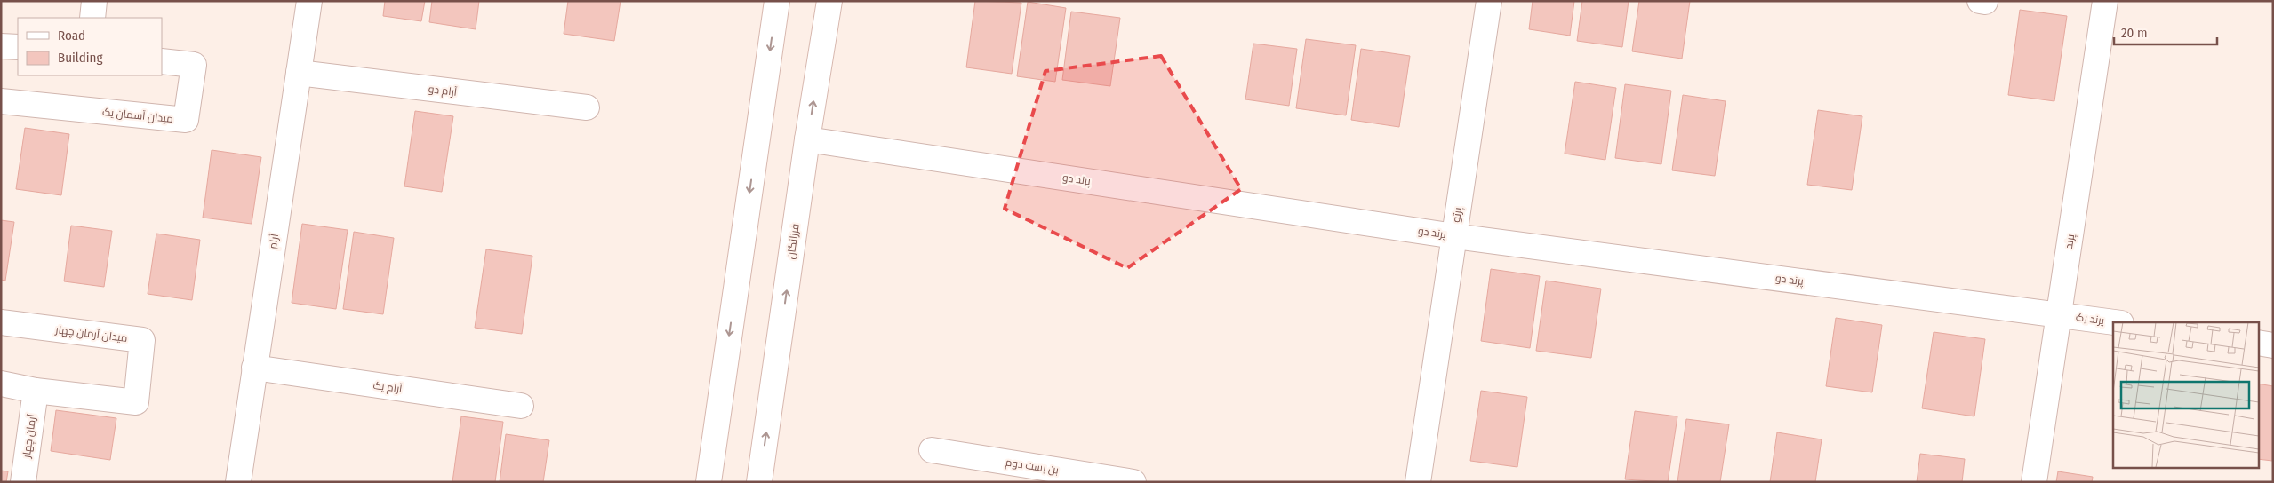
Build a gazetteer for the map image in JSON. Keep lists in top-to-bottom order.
{
  "streets": {
    "street": [
      "آرام دو",
      "میدان آسمان یک",
      "پرند دو",
      "پرتو",
      "آرام",
      "فرزانگان",
      "پرند",
      "پرند یک",
      "میدان آرمان چهار",
      "آرام یک",
      "آرمان چهار",
      "بن بست دوم"
    ]
  },
  "crossings": [
    ["آرام دو", "آرام"],
    ["پرند دو", "پرتو"],
    ["پرند دو", "فرزانگان"],
    ["پرند دو", "پرند"],
    ["پرند دو", "پرند یک"],
    ["آرام", "آرام یک"],
    ["پرند", "پرند یک"],
    ["میدان آرمان چهار", "آرمان چهار"]
  ],
  "legend": ["Road", "Building"],
  "scale_bar": "20 m"
}
